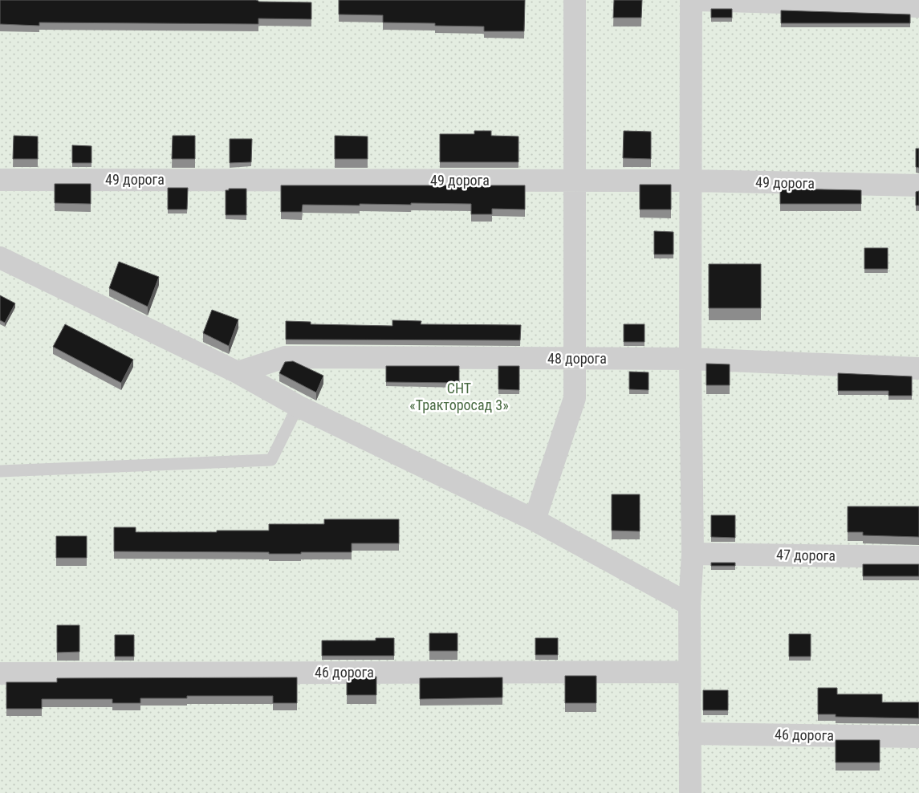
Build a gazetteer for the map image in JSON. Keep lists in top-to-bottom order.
{
  "streets": {
    "street": [
      "49 дорога",
      "48 дорога",
      "47 дорога",
      "46 дорога"
    ]
  },
  "parks": ["СНТ «Тракторосад 3»"]
}
